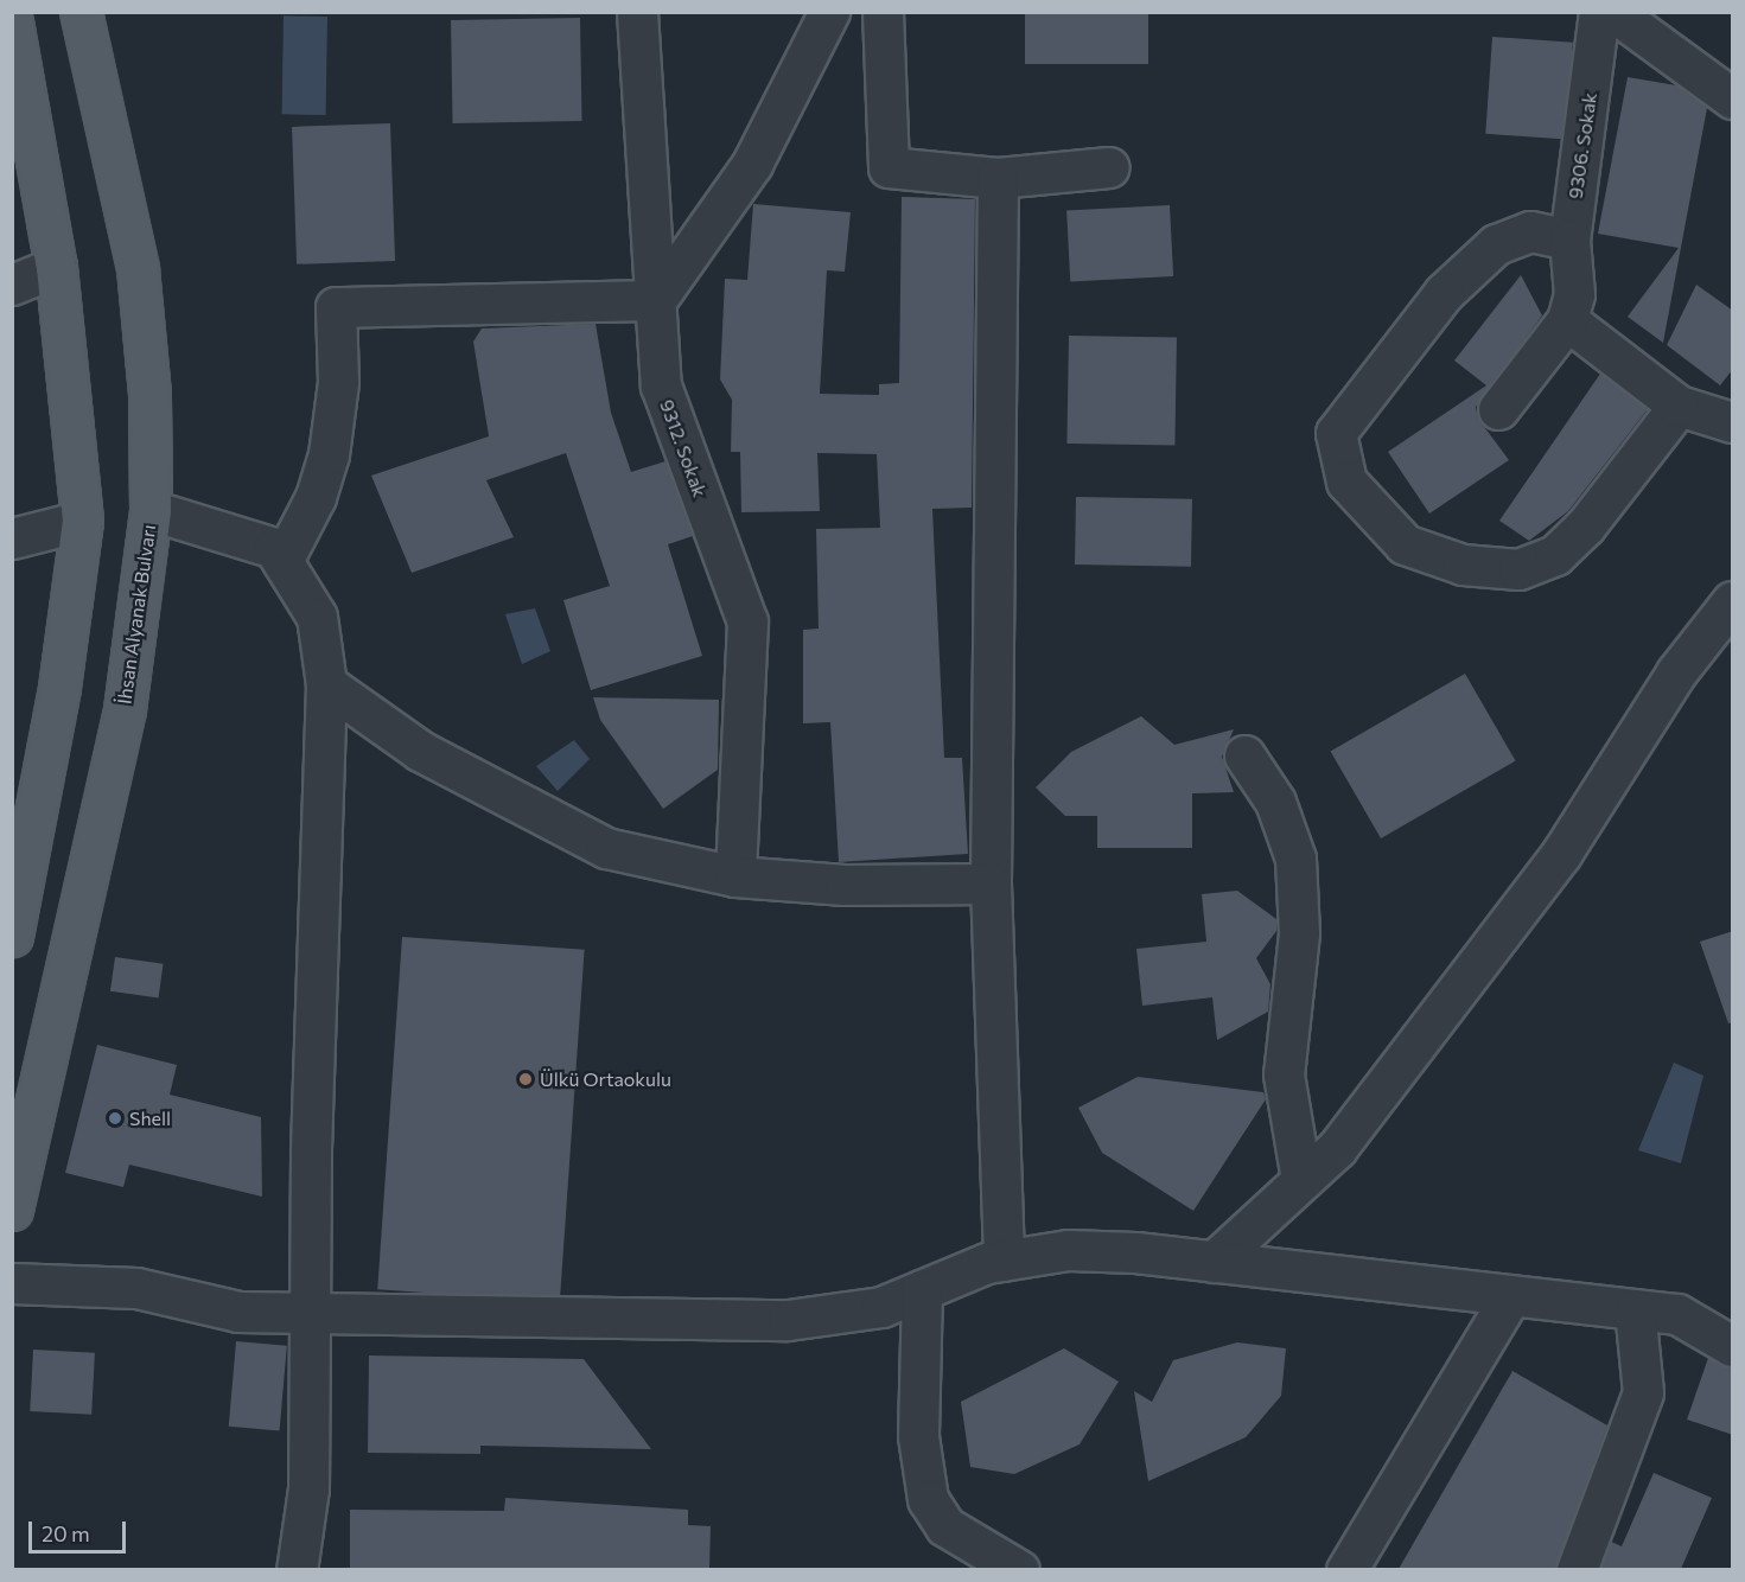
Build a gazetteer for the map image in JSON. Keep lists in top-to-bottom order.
{
  "streets": {
    "main road": ["İhsan Alyanak Bulvarı"],
    "street": ["9306. Sokak", "9312. Sokak"]
  },
  "places": ["Ülkü Ortaokulu", "Shell"],
  "scale_bar": "20 m"
}
